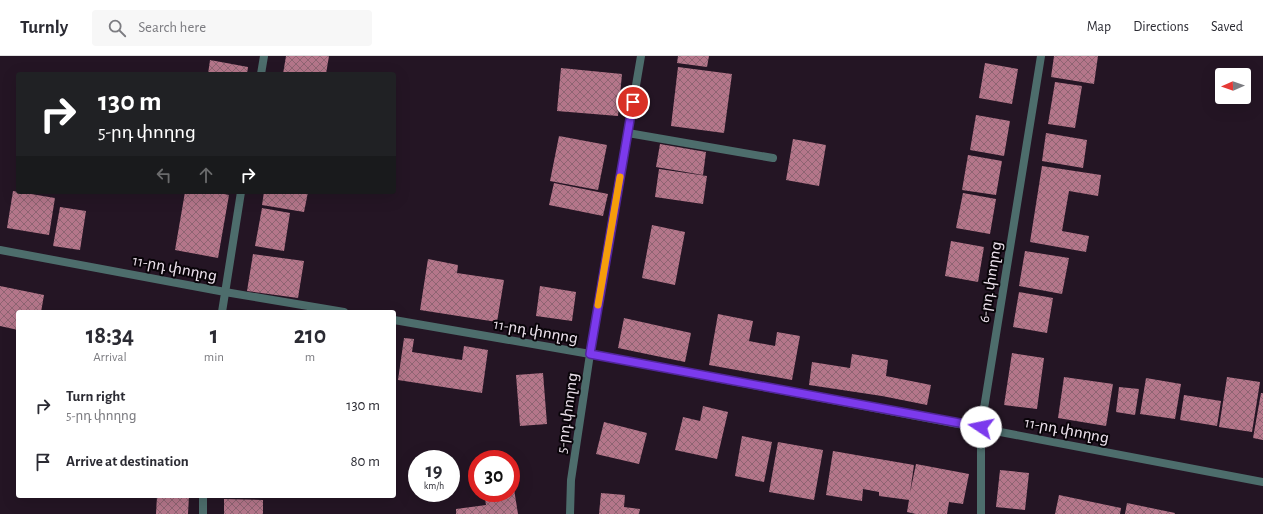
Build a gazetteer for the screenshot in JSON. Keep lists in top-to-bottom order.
{
  "streets": {
    "street": ["11-րդ փողոց", "6-րդ փողոց", "5-րդ փողոց"]
  },
  "crossings": [
    ["11-րդ փողոց", "6-րդ փողոց"],
    ["11-րդ փողոց", "5-րդ փողոց"]
  ],
  "north": "left",
  "page": {
    "header": "Turnly",
    "search": "Search here",
    "nav": ["Map", "Directions", "Saved"],
    "turn": ["130 m", "5-րդ փողոց"],
    "eta": [
      "18:34",
      "Arrival",
      "1",
      "min",
      "210",
      "m"
    ],
    "list": [
      {
        "name": "Turn right",
        "note": "5-րդ փողոց",
        "value": "130 m"
      },
      {
        "name": "Arrive at destination",
        "value": "80 m"
      }
    ],
    "speed": "19 km/h",
    "limit": "30"
  }
}
